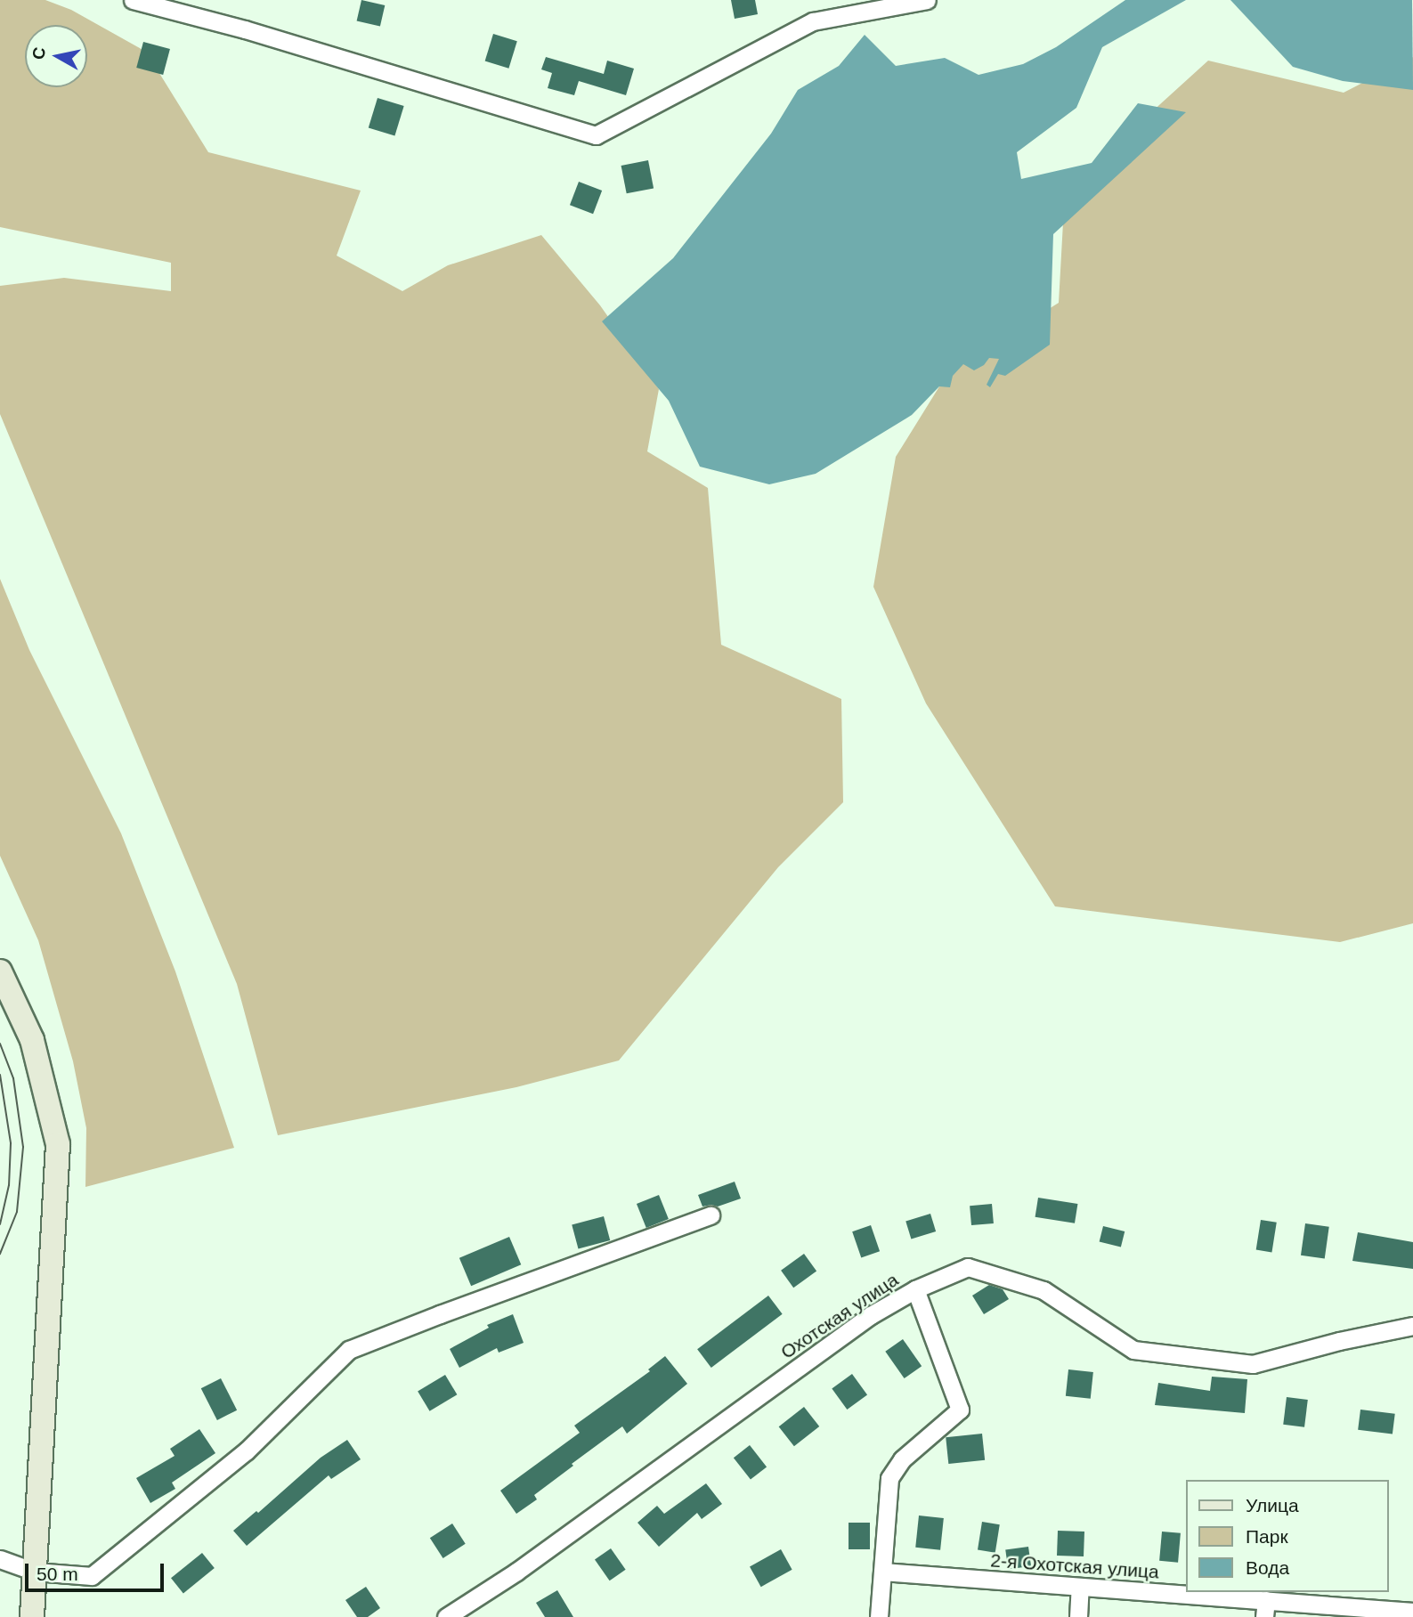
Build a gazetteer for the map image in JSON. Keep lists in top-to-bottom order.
{
  "streets": {
    "street": ["Охотская улица", "2-я Охотская улица"]
  },
  "legend": ["Улица", "Парк", "Вода"],
  "scale_bar": "50 m",
  "north": "left"
}
